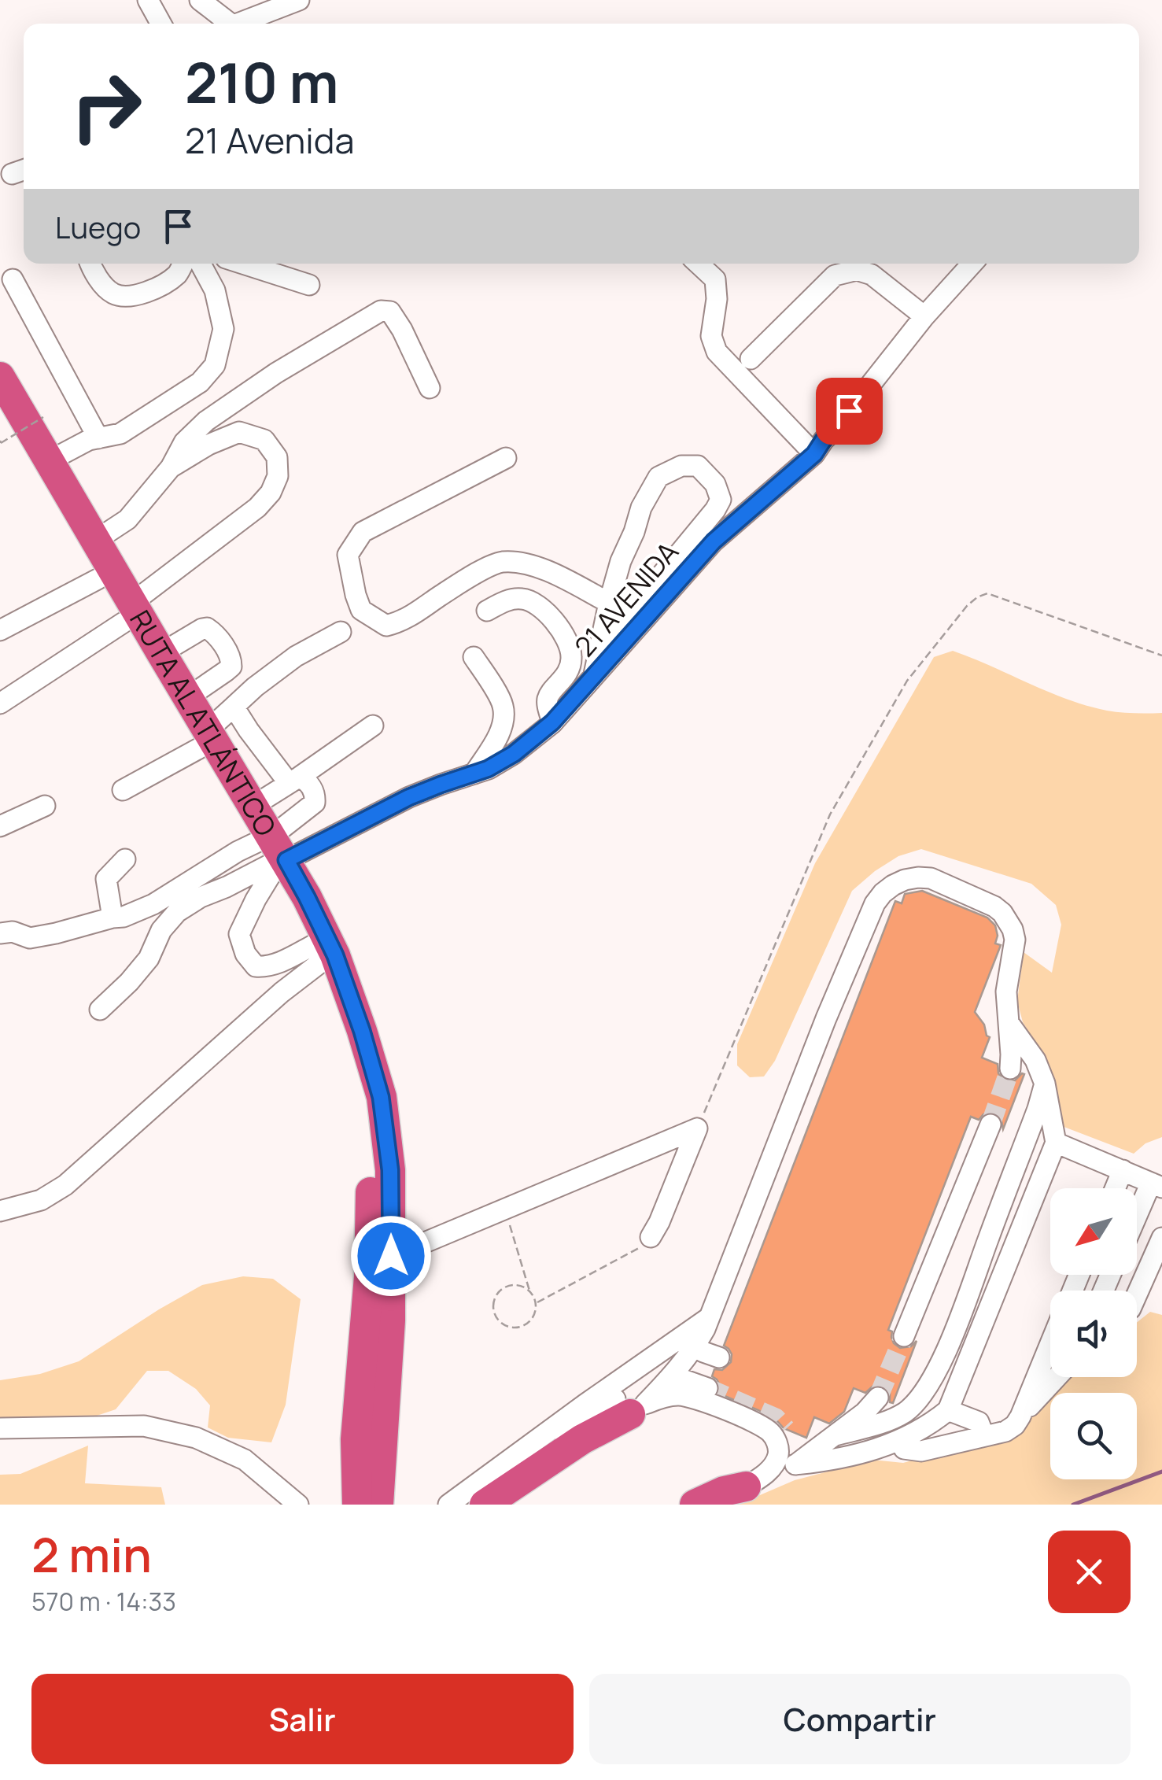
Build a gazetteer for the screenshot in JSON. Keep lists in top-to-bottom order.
{
  "streets": {
    "highway": ["RUTA AL ATLÁNTICO"],
    "street": ["21 AVENIDA"]
  },
  "crossings": [
    ["21 AVENIDA", "RUTA AL ATLÁNTICO"]
  ],
  "north": "bottom left",
  "page": {
    "turn": ["210 m", "21 Avenida"],
    "then": "Luego",
    "heading": ["2 min", "570 m · 14:33"],
    "buttons": ["Salir", "Compartir"]
  }
}
